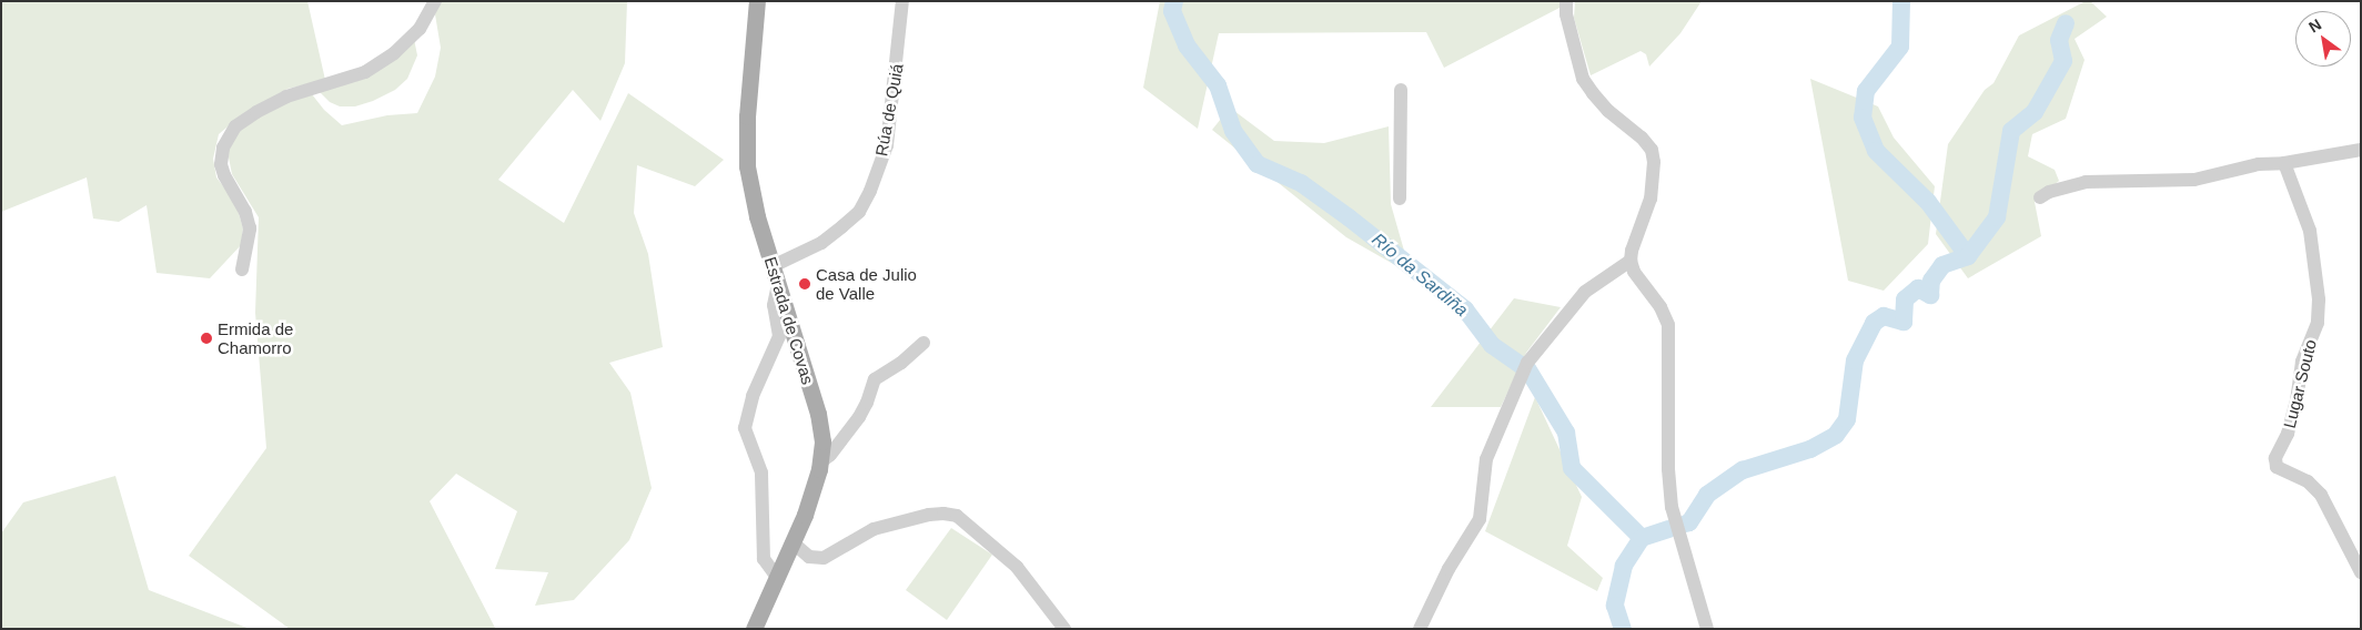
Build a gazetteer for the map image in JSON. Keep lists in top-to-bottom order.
{
  "streets": {
    "main road": ["Estrada de Covas"],
    "street": ["Rúa de Quiá", "Lugar Souto"]
  },
  "crossings": [
    ["Rúa de Quiá", "Estrada de Covas"]
  ],
  "water": ["Río da Sardiña"],
  "places": ["Casa de Julio de Valle", "Ermida de Chamorro"],
  "north": "top left"
}
